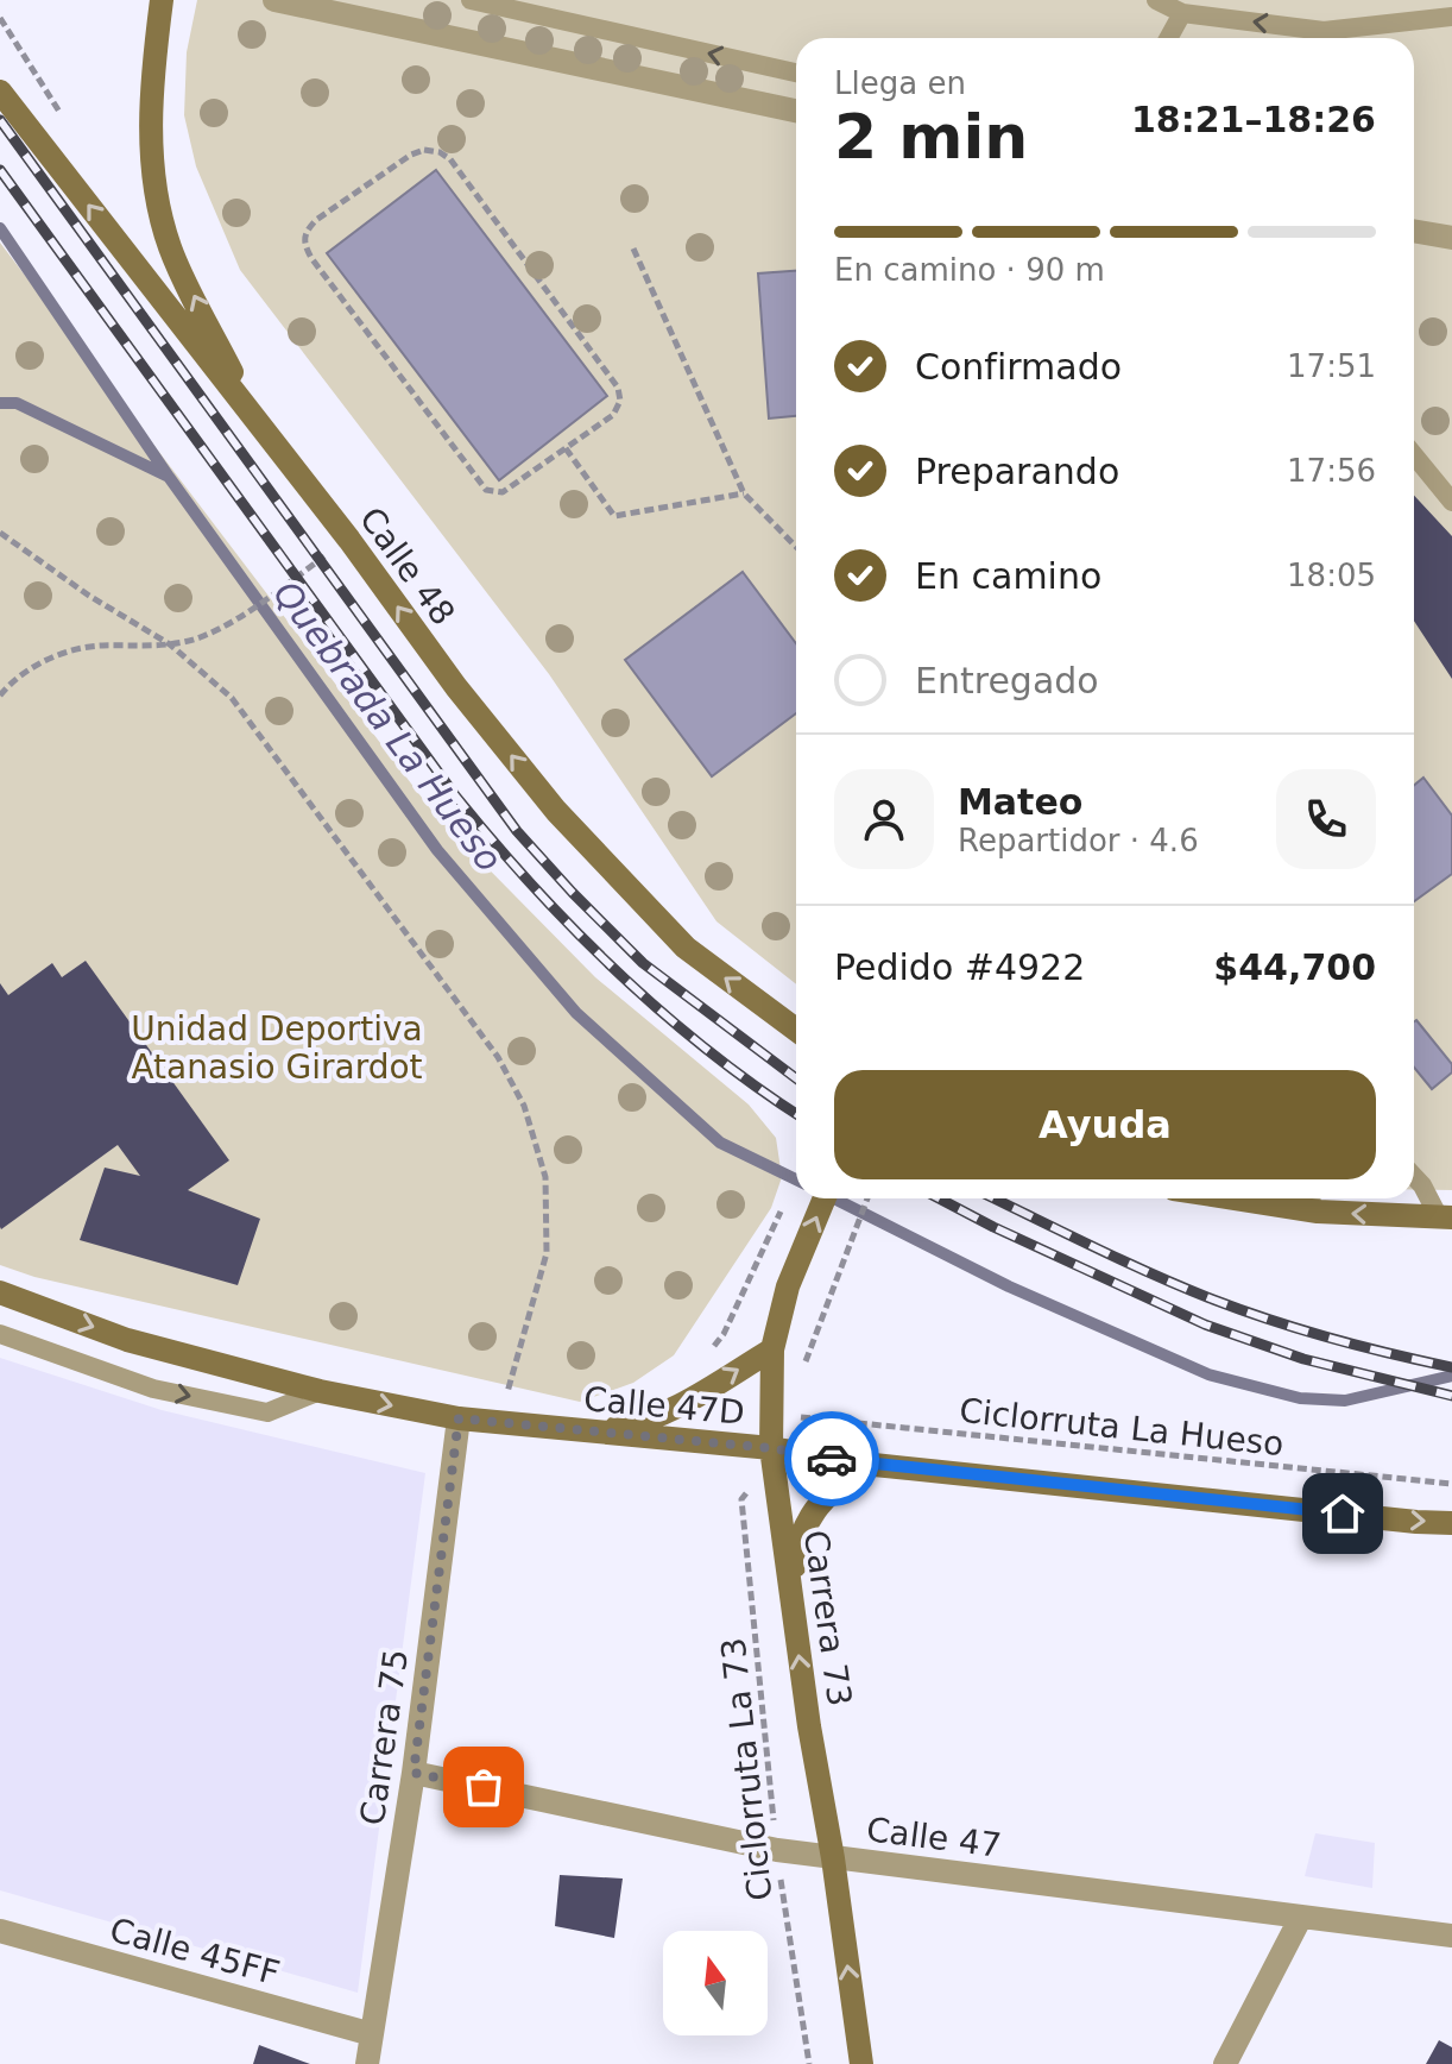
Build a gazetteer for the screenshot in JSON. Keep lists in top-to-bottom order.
{
  "streets": {
    "main road": ["Calle 48", "Calle 47D", "Carrera 73"],
    "street": ["Carrera 75", "Calle 47", "Calle 45FF"],
    "path": ["Ciclorruta La Hueso", "Ciclorruta La 73"]
  },
  "crossings": [
    ["Calle 47D", "Carrera 73"],
    ["Calle 47D", "Carrera 75"],
    ["Carrera 73", "Calle 47"],
    ["Carrera 75", "Calle 47"],
    ["Carrera 75", "Calle 45FF"],
    ["Ciclorruta La 73", "Calle 47"]
  ],
  "one_way": ["Calle 48", "Calle 47D", "Carrera 73"],
  "water": ["Quebrada La Hueso"],
  "parks": ["Unidad Deportiva Atanasio Girardot"],
  "north": "top",
  "page": {
    "heading": ["2 min", "Llega en", "18:21–18:26"],
    "panel": [
      "Mateo",
      "Repartidor · 4.6",
      "Pedido #4922",
      "$44,700"
    ],
    "bar": "En camino · 90 m",
    "list": [
      ["Confirmado", "17:51"],
      ["Preparando", "17:56"],
      ["En camino", "18:05"],
      "Entregado"
    ],
    "buttons": "Ayuda"
  }
}
